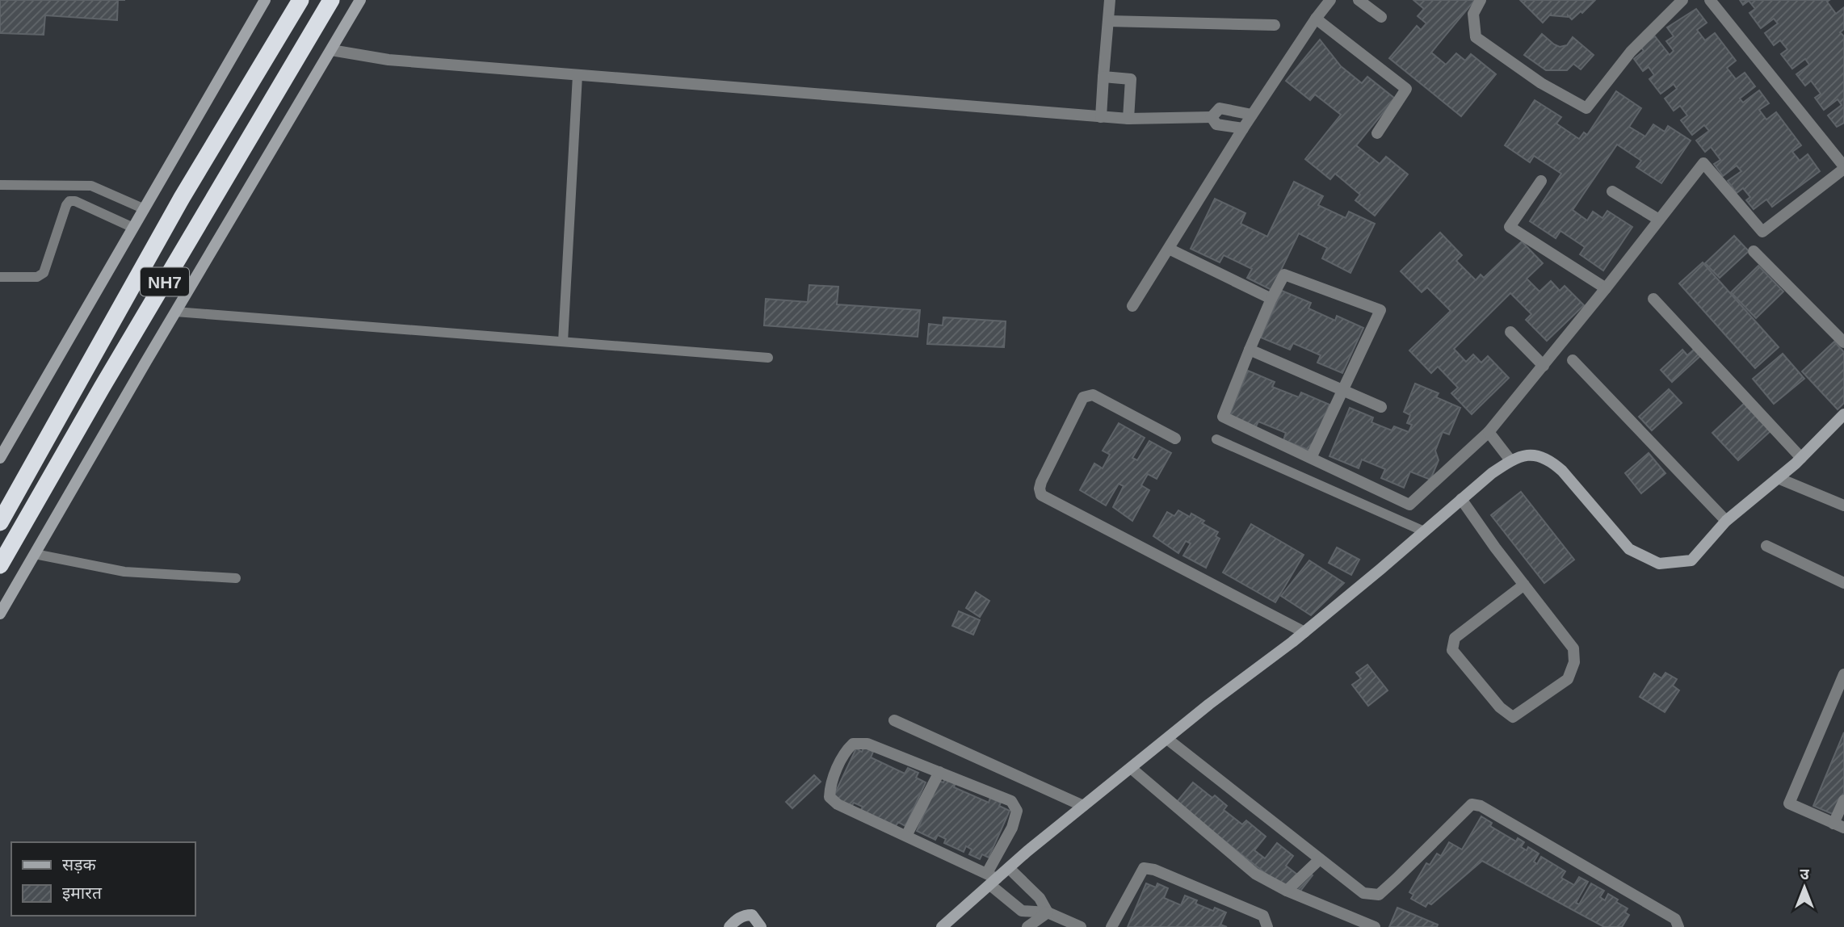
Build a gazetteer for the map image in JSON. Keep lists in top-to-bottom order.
{
  "streets": {
    "highway": ["NH7"]
  },
  "legend": ["सड़क", "इमारत"],
  "north": "top"
}
